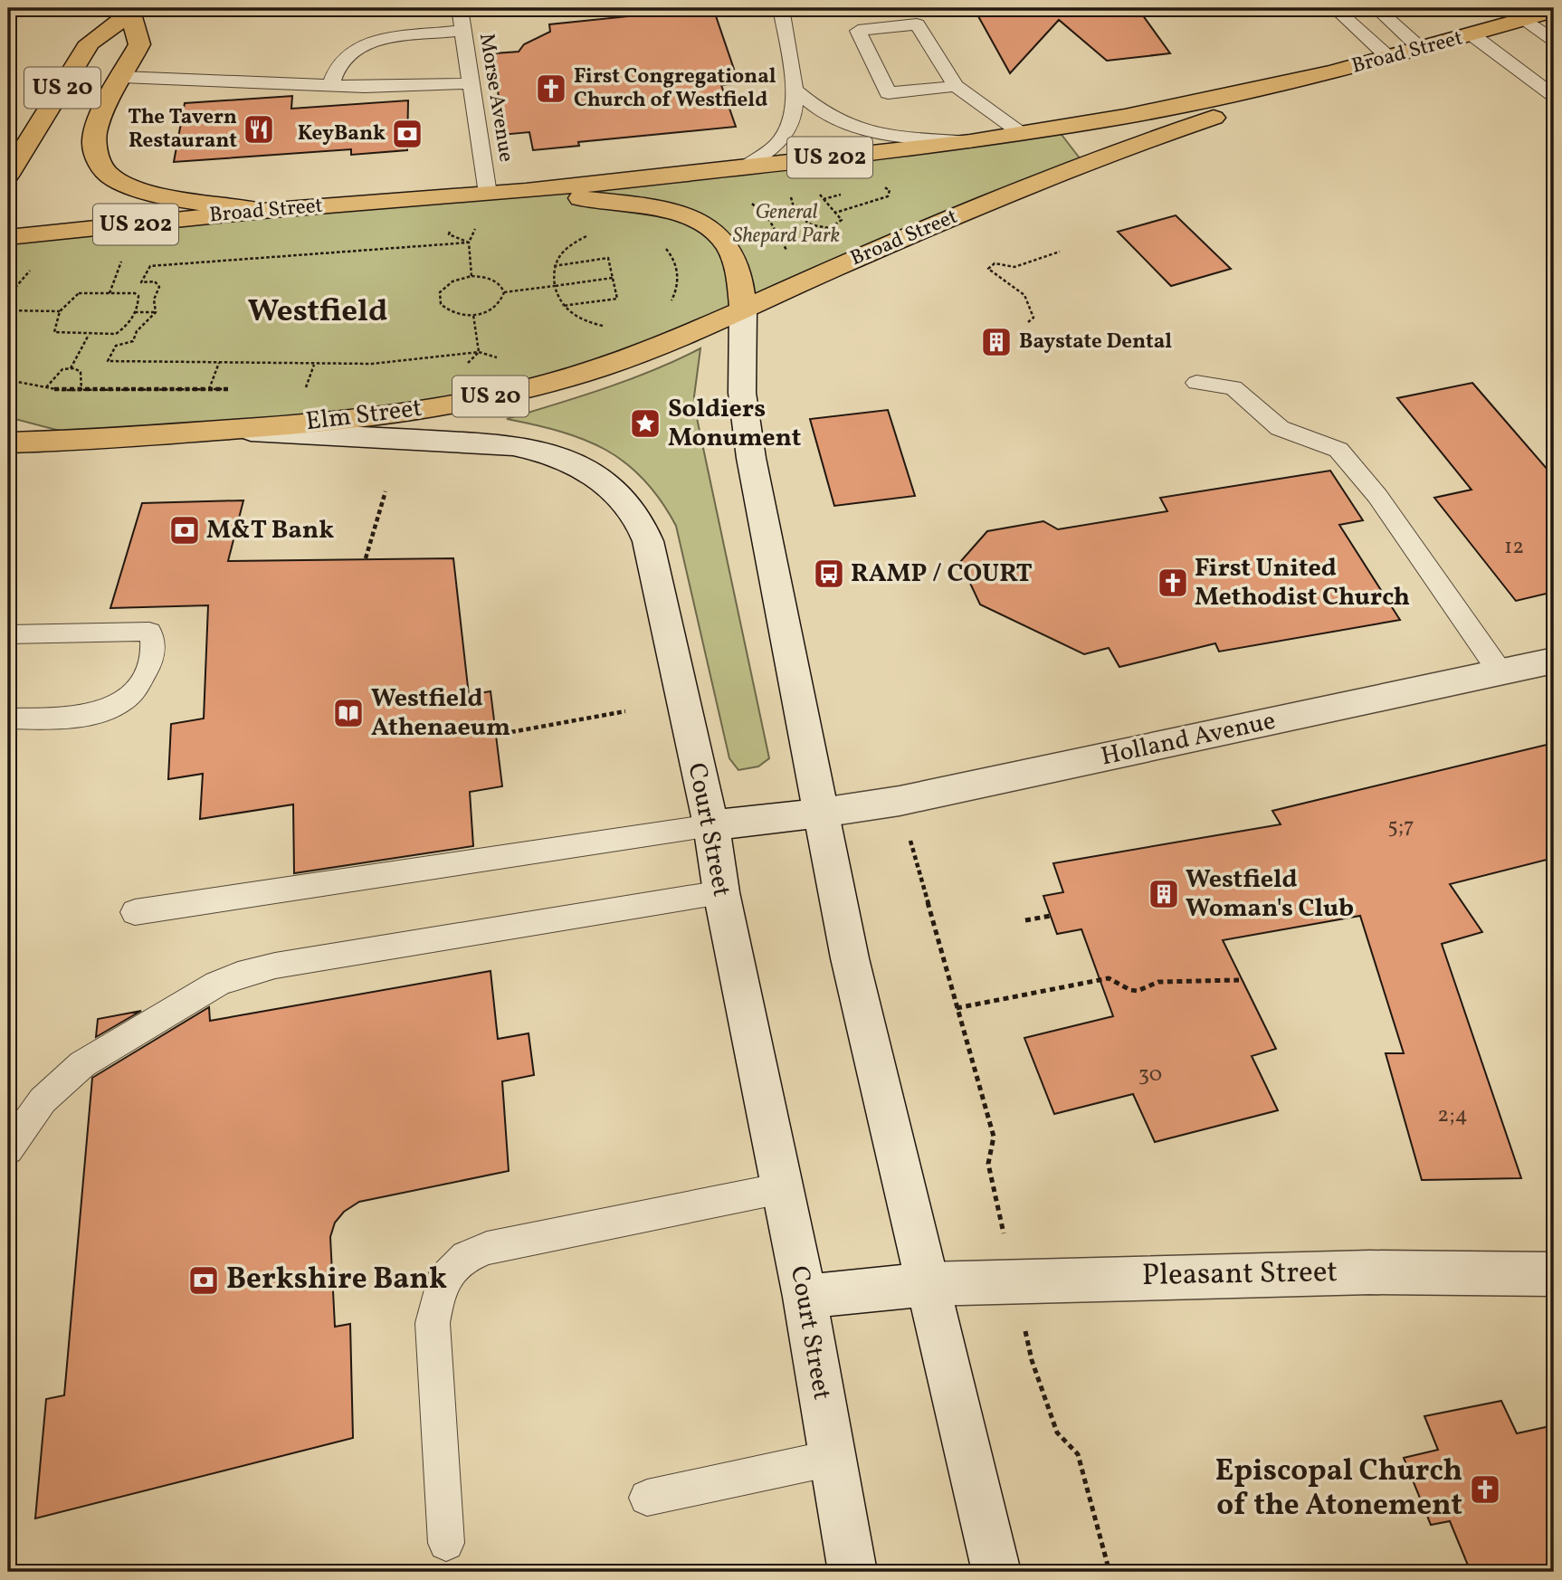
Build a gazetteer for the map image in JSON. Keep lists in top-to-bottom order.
{
  "streets": {
    "main road": [
      "Broad Street",
      "US 20",
      "US 202",
      "Elm Street",
      "Holland Avenue",
      "Court Street",
      "Pleasant Street"
    ],
    "lane": ["Morse Avenue"]
  },
  "crossings": [
    ["Broad Street", "US 20"],
    ["Broad Street", "Morse Avenue"],
    ["Broad Street", "Elm Street"],
    ["Elm Street", "Court Street"],
    ["Holland Avenue", "Court Street"],
    ["Court Street", "Pleasant Street"]
  ],
  "districts": ["Westfield"],
  "parks": ["General Shepard Park"],
  "places": {
    "church": ["First Congregational Church of Westfield", "First United Methodist Church", "Episcopal Church of the Atonement"],
    "restaurant": ["The Tavern Restaurant"],
    "bank": ["KeyBank", "M&T Bank", "Berkshire Bank"],
    "building": ["Baystate Dental", "Westfield Woman's Club"],
    "place": ["Soldiers Monument"],
    "bus stop": ["RAMP / COURT"],
    "library": ["Westfield Athenaeum"]
  },
  "house_numbers": [
    "12",
    "5;7",
    "30",
    "2;4"
  ]
}
